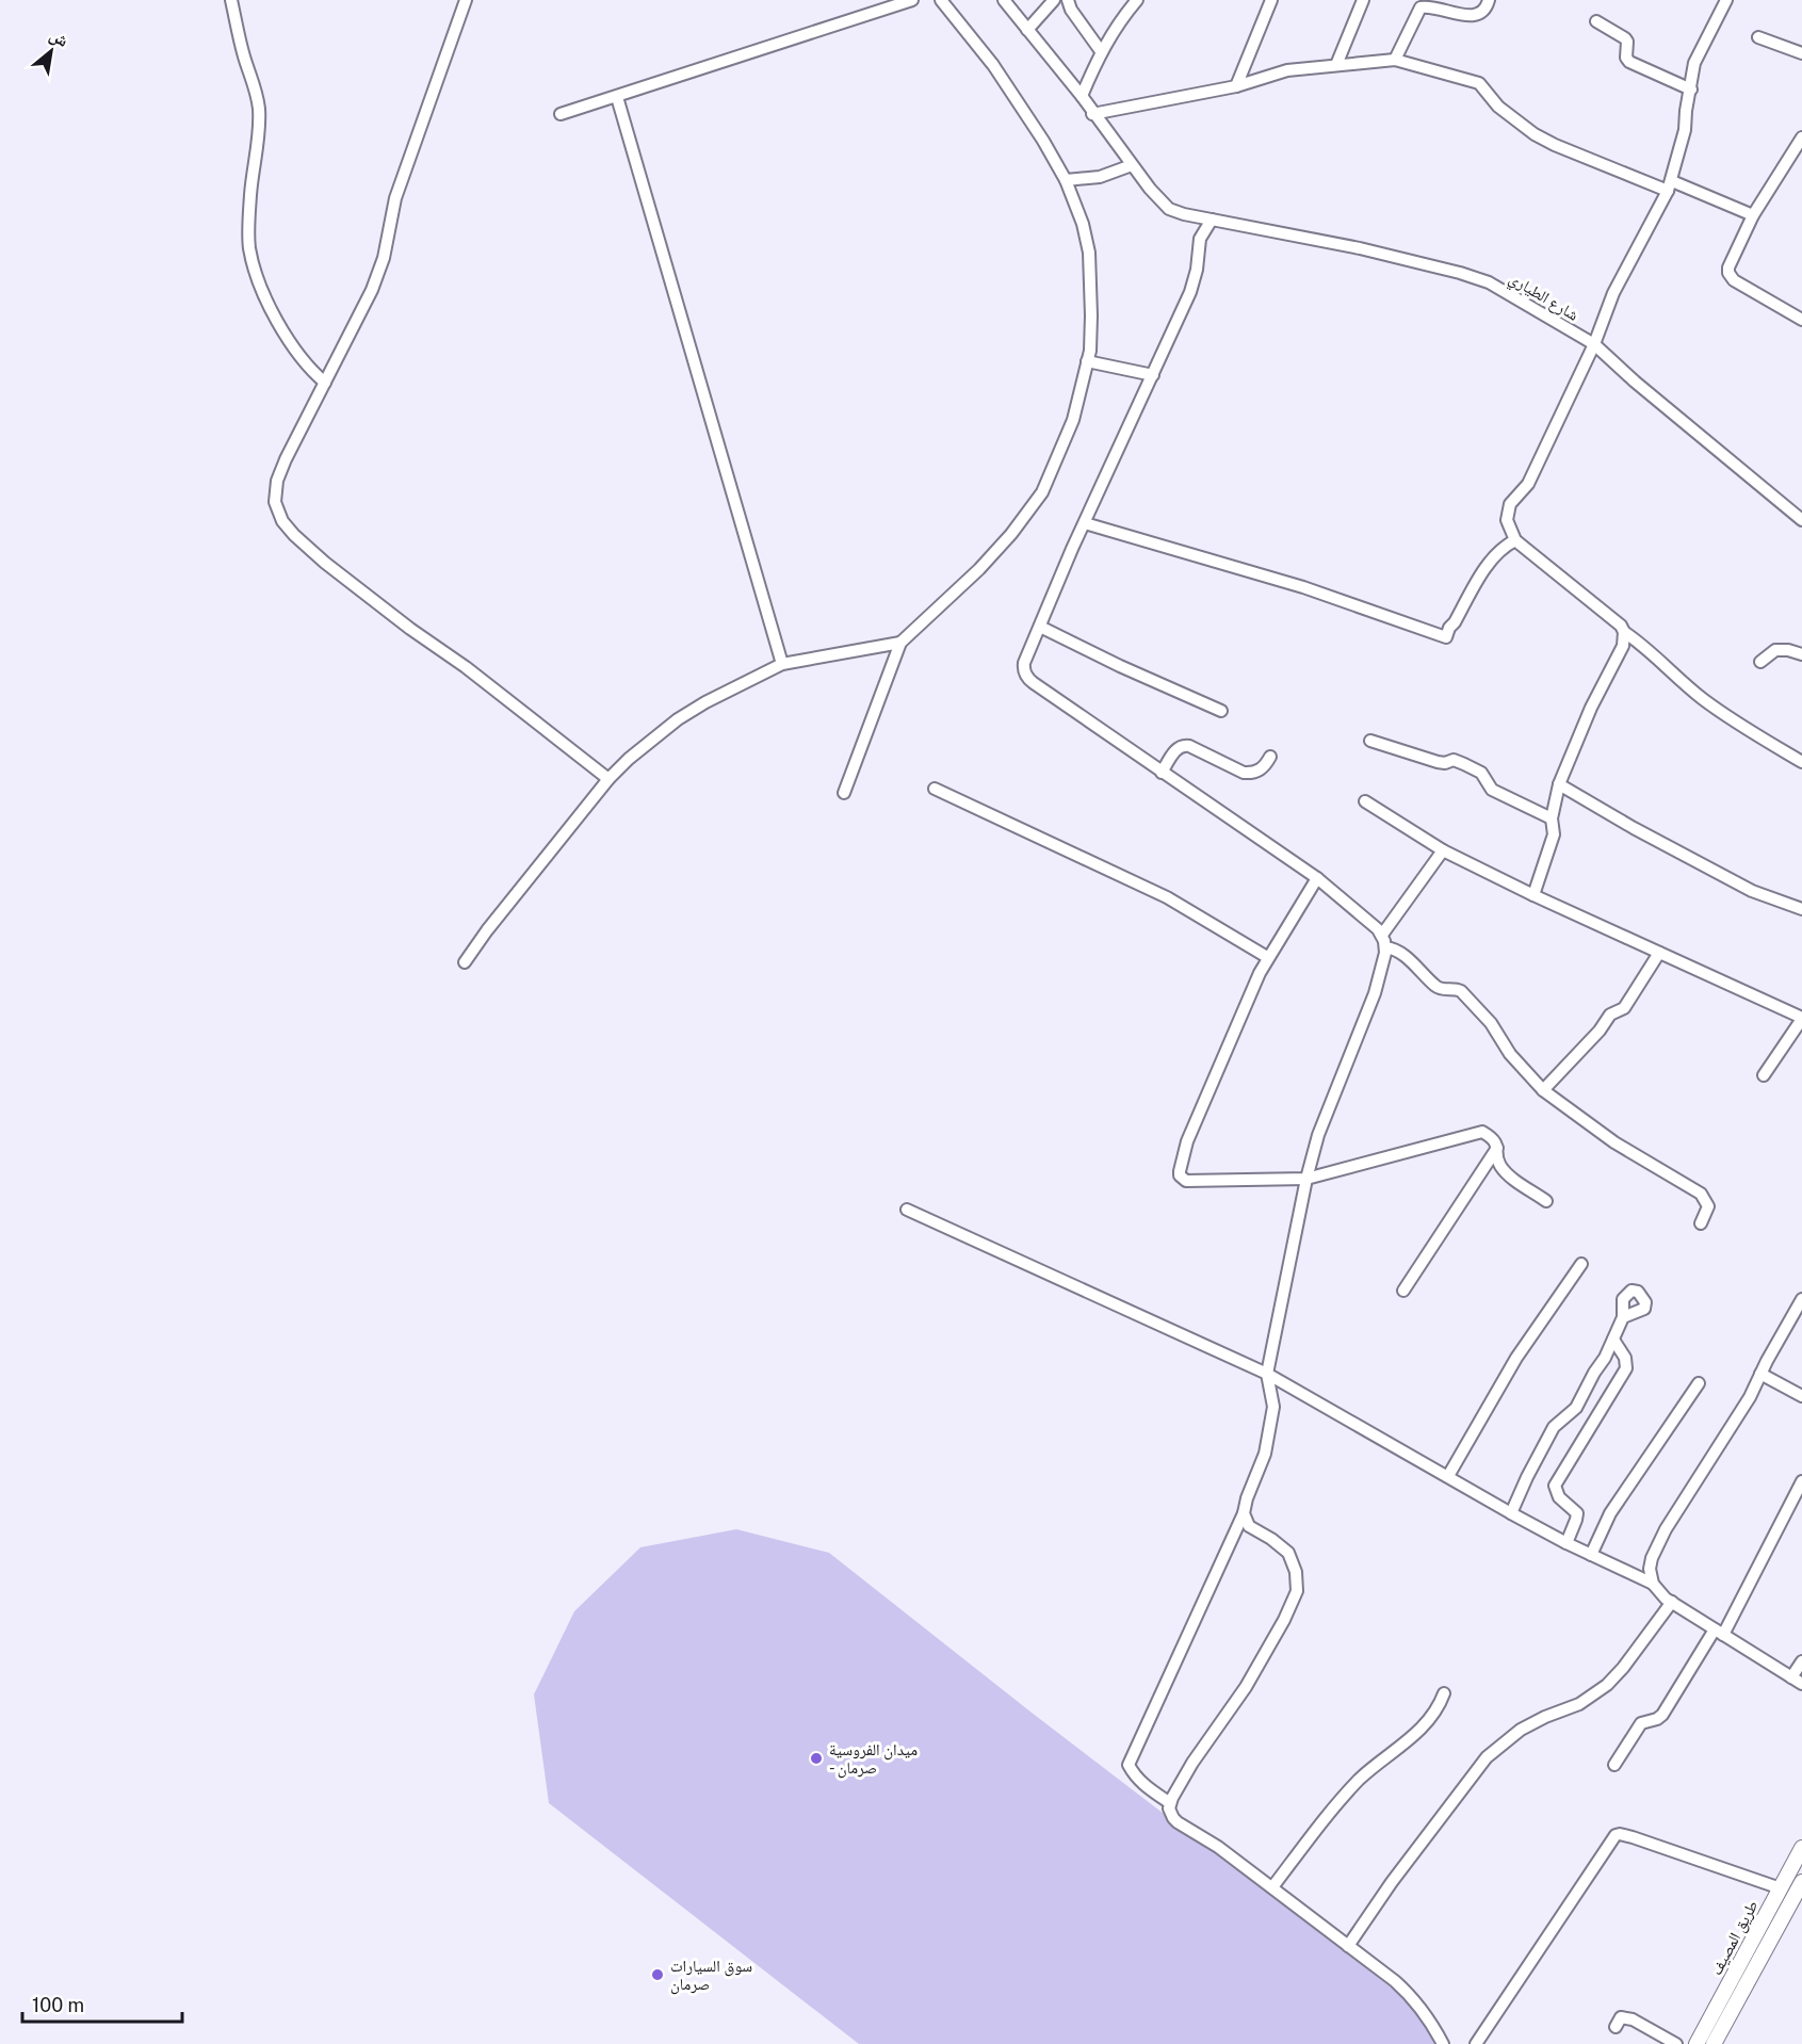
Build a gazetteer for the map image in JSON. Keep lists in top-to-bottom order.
{
  "streets": {
    "main road": ["طريق المصيف"],
    "street": ["شارع الطياري"]
  },
  "places": ["ميدان الفروسية - صرمان", "سوق السيارات صرمان"],
  "scale_bar": "100 m",
  "north": "top right"
}
